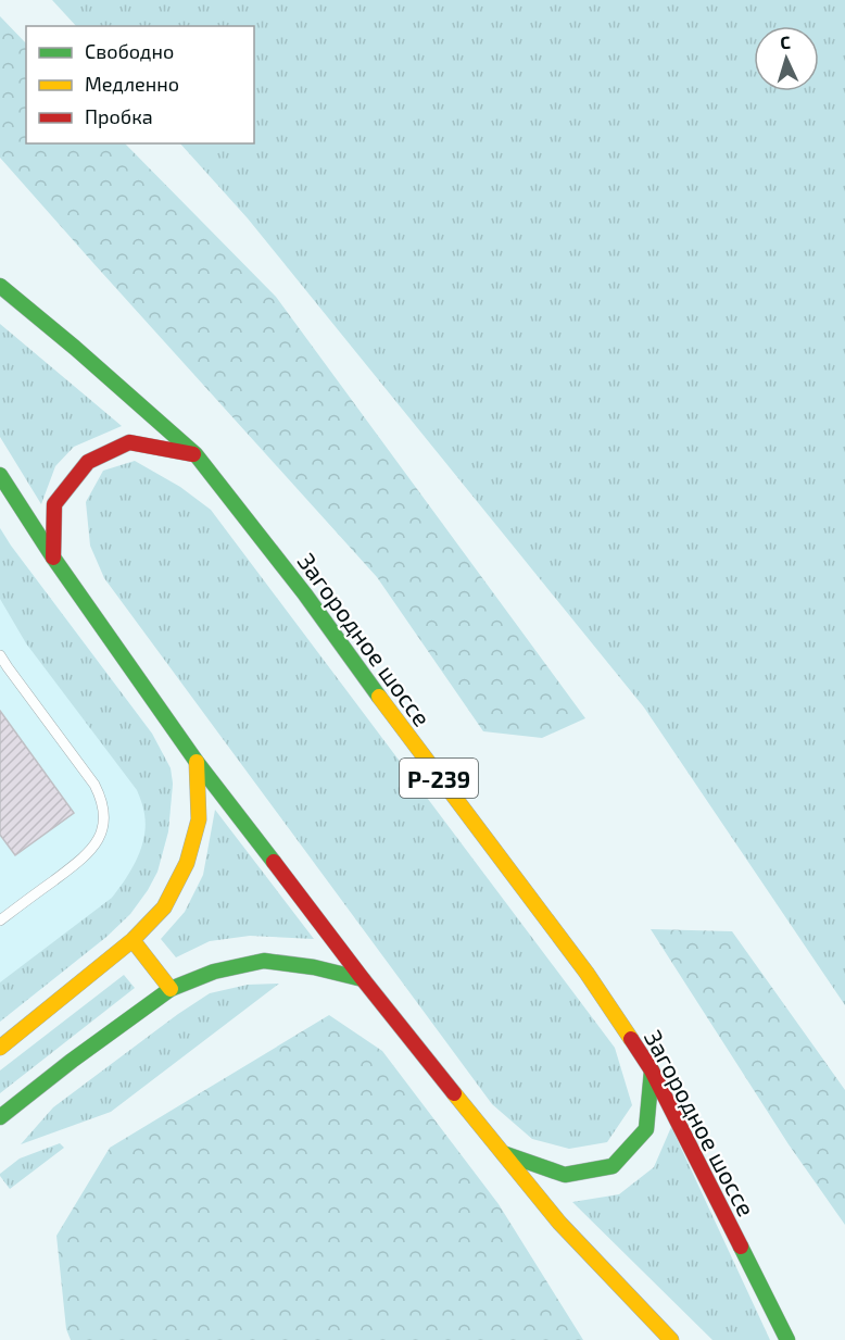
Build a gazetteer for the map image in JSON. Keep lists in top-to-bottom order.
{
  "streets": {
    "main road": ["Загородное шоссе", "Р-239"]
  },
  "legend": ["Свободно", "Медленно", "Пробка"],
  "north": "top"
}
